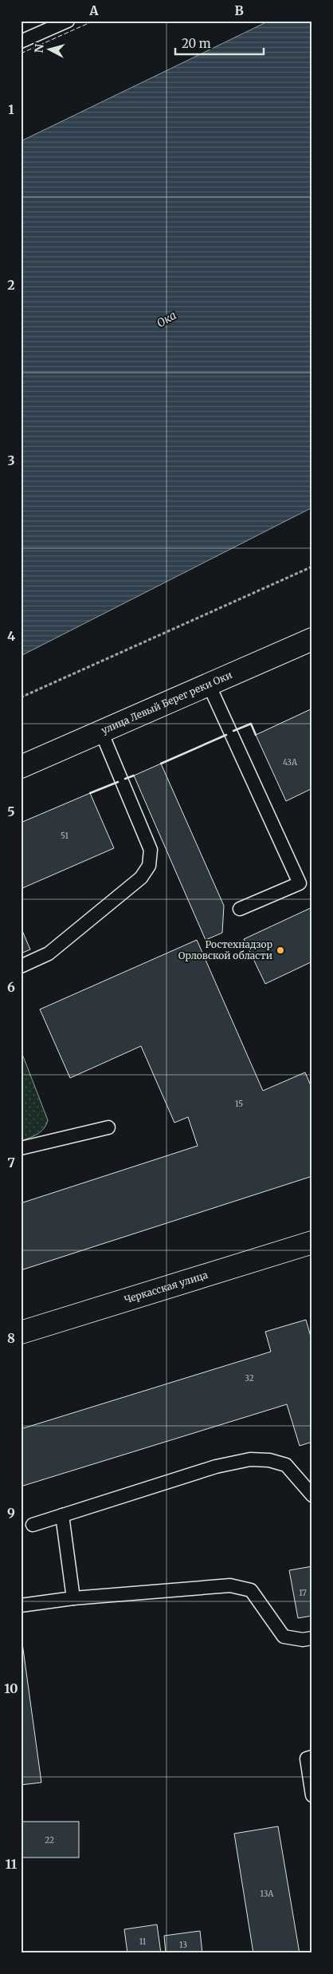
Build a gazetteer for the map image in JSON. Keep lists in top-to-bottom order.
{
  "streets": {
    "street": ["улица Левый Берег реки Оки", "Черкасская улица"]
  },
  "water": ["Ока"],
  "places": ["Ростехнадзор Орловской области"],
  "house_numbers": [
    "43А",
    "51",
    "15",
    "32",
    "17",
    "22",
    "13А",
    "11",
    "13"
  ],
  "scale_bar": "20 m",
  "north": "left",
  "grid": {
    "columns": ["A", "B"],
    "rows": [
      "1",
      "2",
      "3",
      "4",
      "5",
      "6",
      "7",
      "8",
      "9",
      "10",
      "11"
    ]
  }
}
